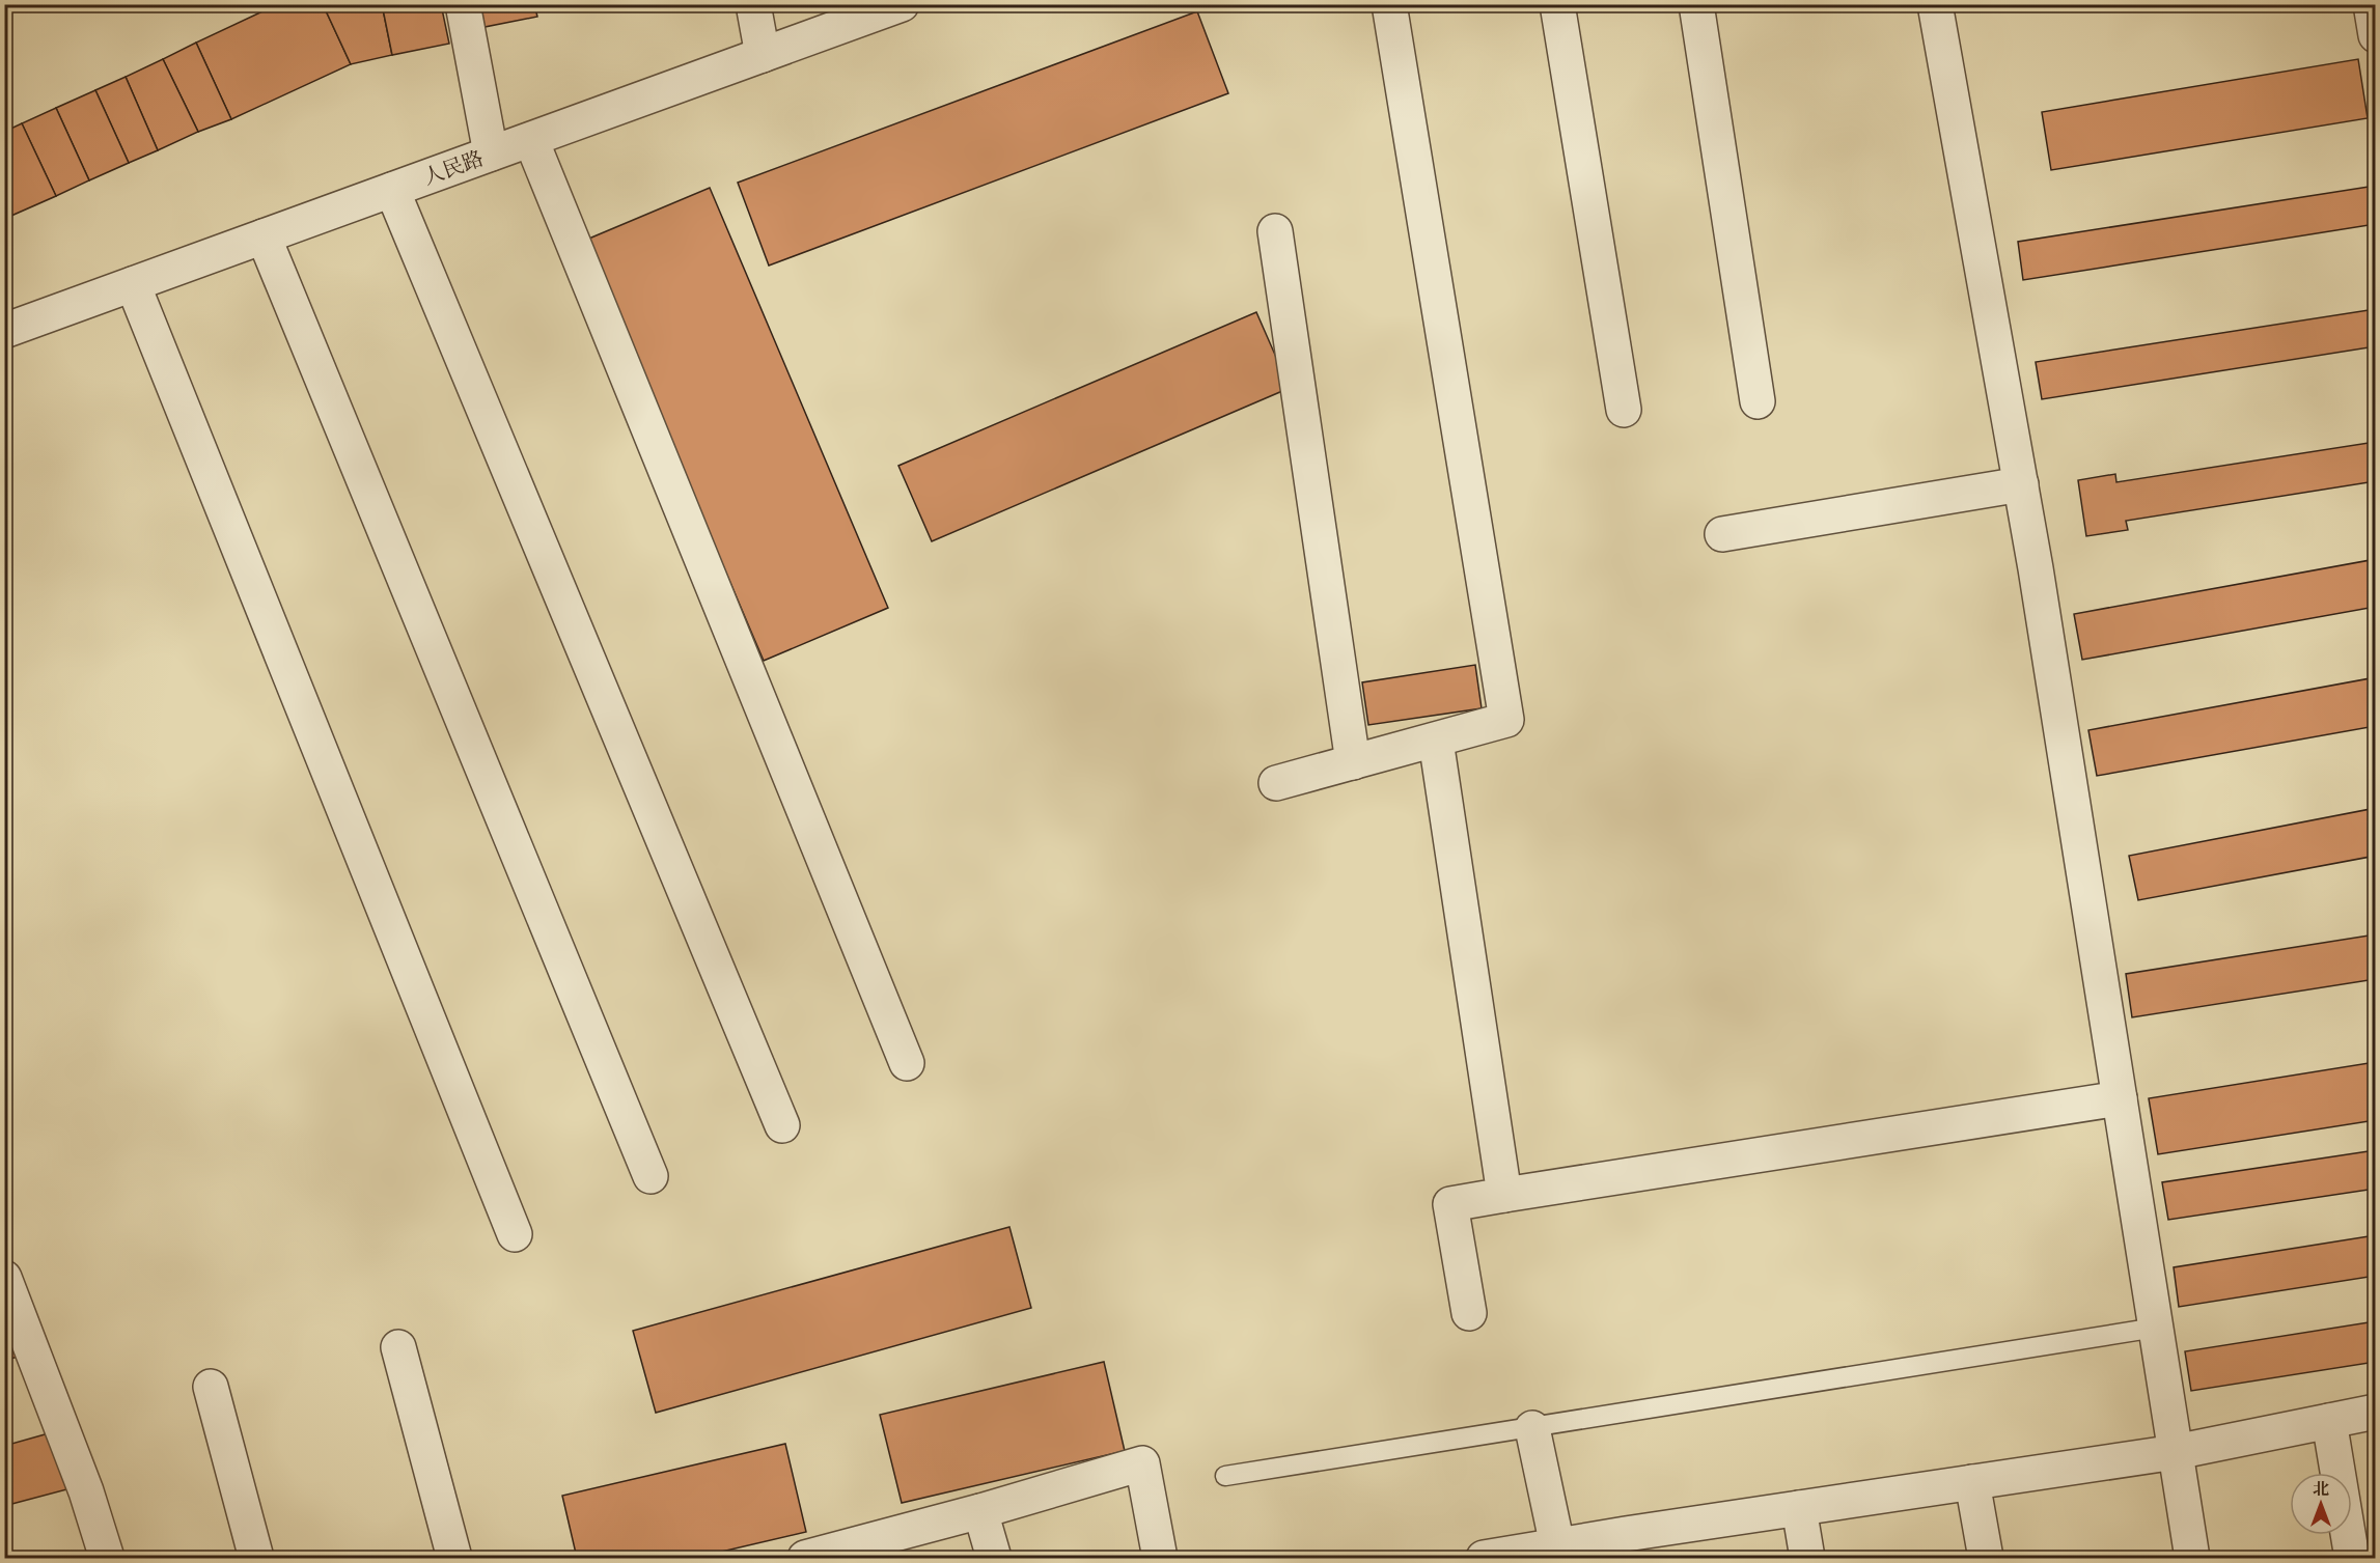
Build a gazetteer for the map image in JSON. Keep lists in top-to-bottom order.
{
  "streets": {
    "street": ["人民路"]
  },
  "north": "top"
}
